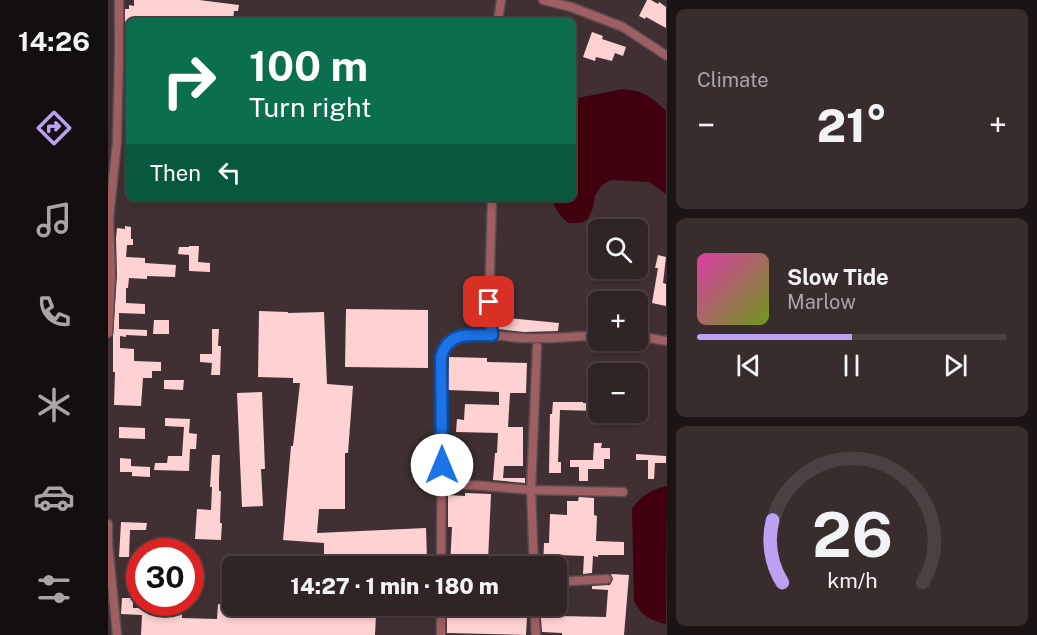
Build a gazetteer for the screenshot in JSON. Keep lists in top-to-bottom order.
{
  "page": {
    "tabs": "14:26",
    "tile": "Climate",
    "turn": ["100 m", "Turn right"],
    "heat": ["−", "21°", "+"],
    "then": "Then",
    "map_buttons": ["+", "−"],
    "song": ["Slow Tide", "Marlow"],
    "limit": "30",
    "trip": "14:27 · 1 min · 180 m",
    "gauge": ["26", "km/h"]
  }
}
